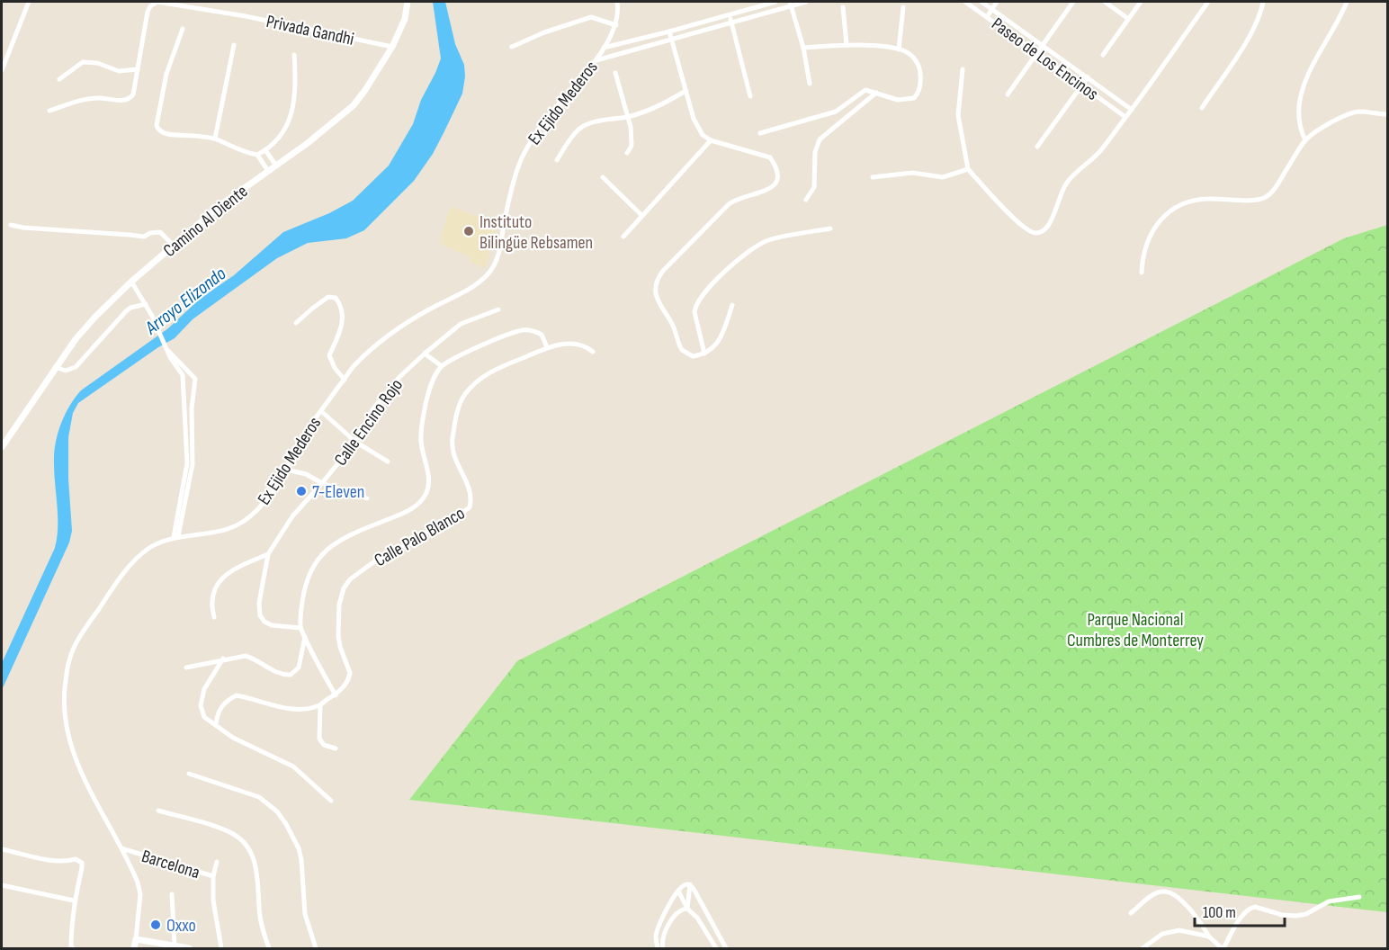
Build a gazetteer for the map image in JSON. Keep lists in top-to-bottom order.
{
  "streets": {
    "street": [
      "Privada Gandhi",
      "Paseo de Los Encinos",
      "Ex Ejido Mederos",
      "Camino Al Diente",
      "Calle Encino Rojo",
      "Calle Palo Blanco",
      "Barcelona"
    ]
  },
  "crossings": [
    ["Privada Gandhi", "Camino Al Diente"],
    ["Ex Ejido Mederos", "Barcelona"]
  ],
  "water": ["Arroyo Elizondo"],
  "parks": ["Parque Nacional Cumbres de Monterrey"],
  "places": ["Instituto Bilingüe Rebsamen", "7-Eleven", "Oxxo"],
  "scale_bar": "100 m"
}
